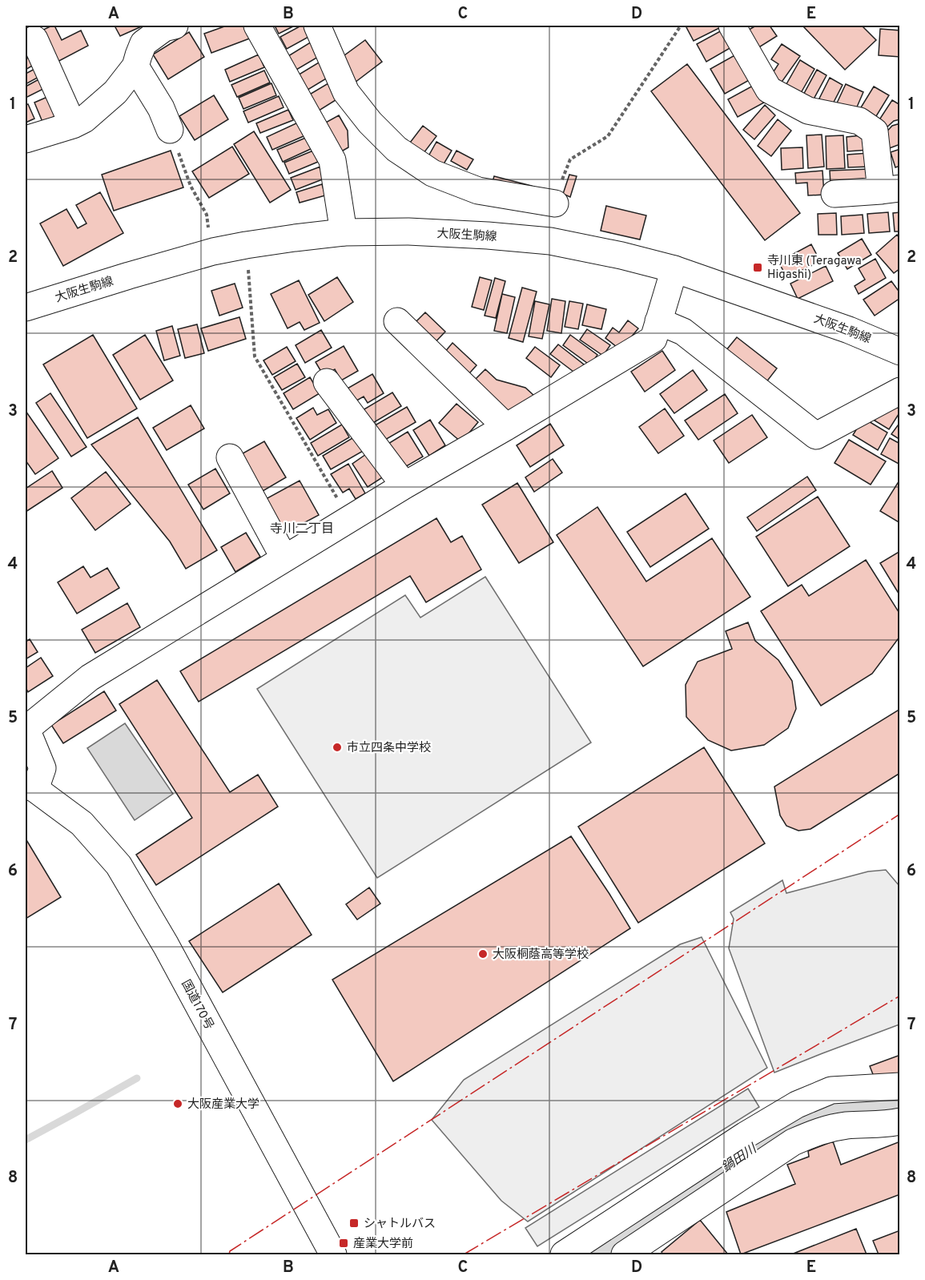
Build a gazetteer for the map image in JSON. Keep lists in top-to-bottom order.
{
  "streets": {
    "main road": ["大阪生駒線", "国道170号"]
  },
  "districts": ["寺川二丁目"],
  "water": ["鍋田川"],
  "places": {
    "transit": ["寺川東 (Teragawa Higashi)", "シャトルバス", "産業大学前"],
    "other": ["市立四条中学校", "大阪桐蔭高等学校", "大阪産業大学"]
  },
  "grid": {
    "columns": [
      "A",
      "B",
      "C",
      "D",
      "E"
    ],
    "rows": [
      "1",
      "2",
      "3",
      "4",
      "5",
      "6",
      "7",
      "8"
    ]
  }
}
